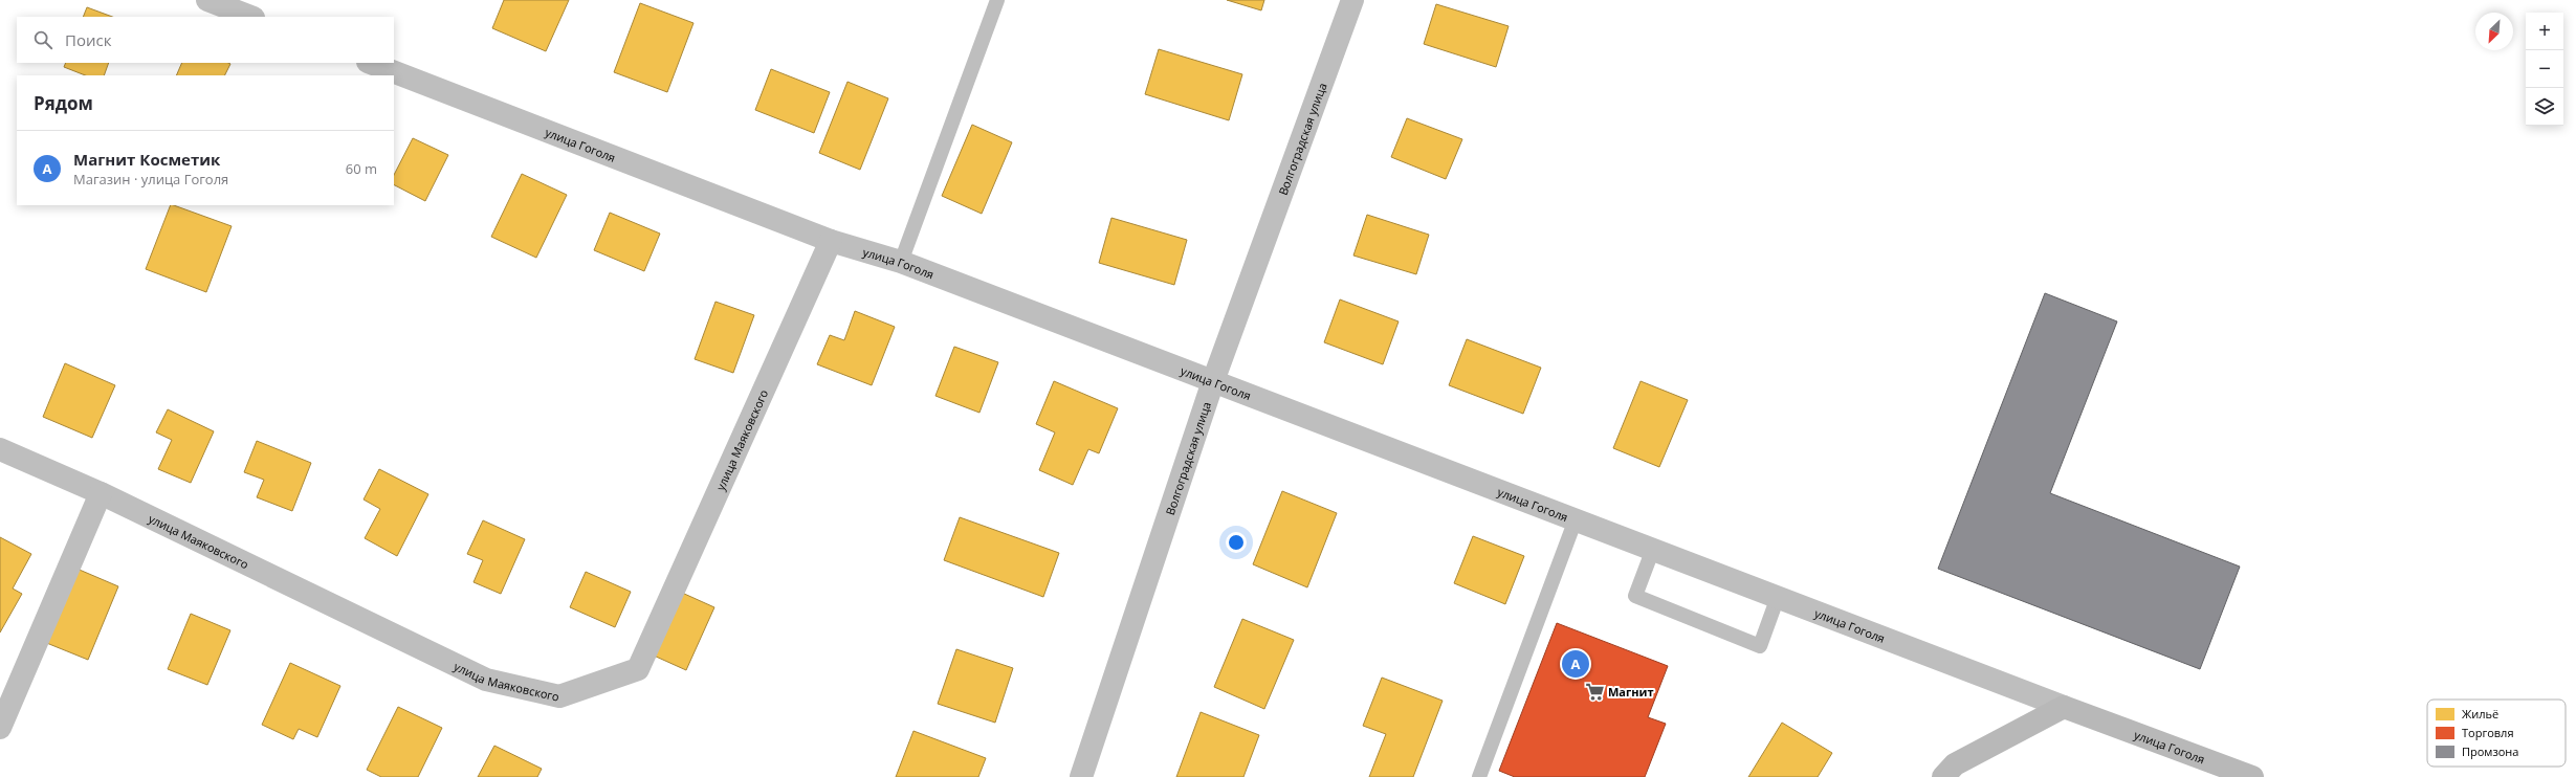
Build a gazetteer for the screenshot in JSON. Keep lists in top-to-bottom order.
{
  "streets": {
    "street": ["Волгоградская улица", "улица Гоголя", "улица Маяковского"]
  },
  "crossings": [
    ["Волгоградская улица", "улица Гоголя"],
    ["улица Гоголя", "улица Маяковского"]
  ],
  "places": {
    "supermarket": ["Магнит"]
  },
  "legend": ["Жильё", "Торговля", "Промзона"],
  "north": "bottom left",
  "page": {
    "map_buttons": ["+", "−"],
    "search": "Поиск",
    "heading": "Рядом",
    "list": [
      {
        "mark": "A",
        "name": "Магнит Косметик",
        "note": "Магазин · улица Гоголя",
        "value": "60 m"
      }
    ],
    "pins": "A"
  }
}
